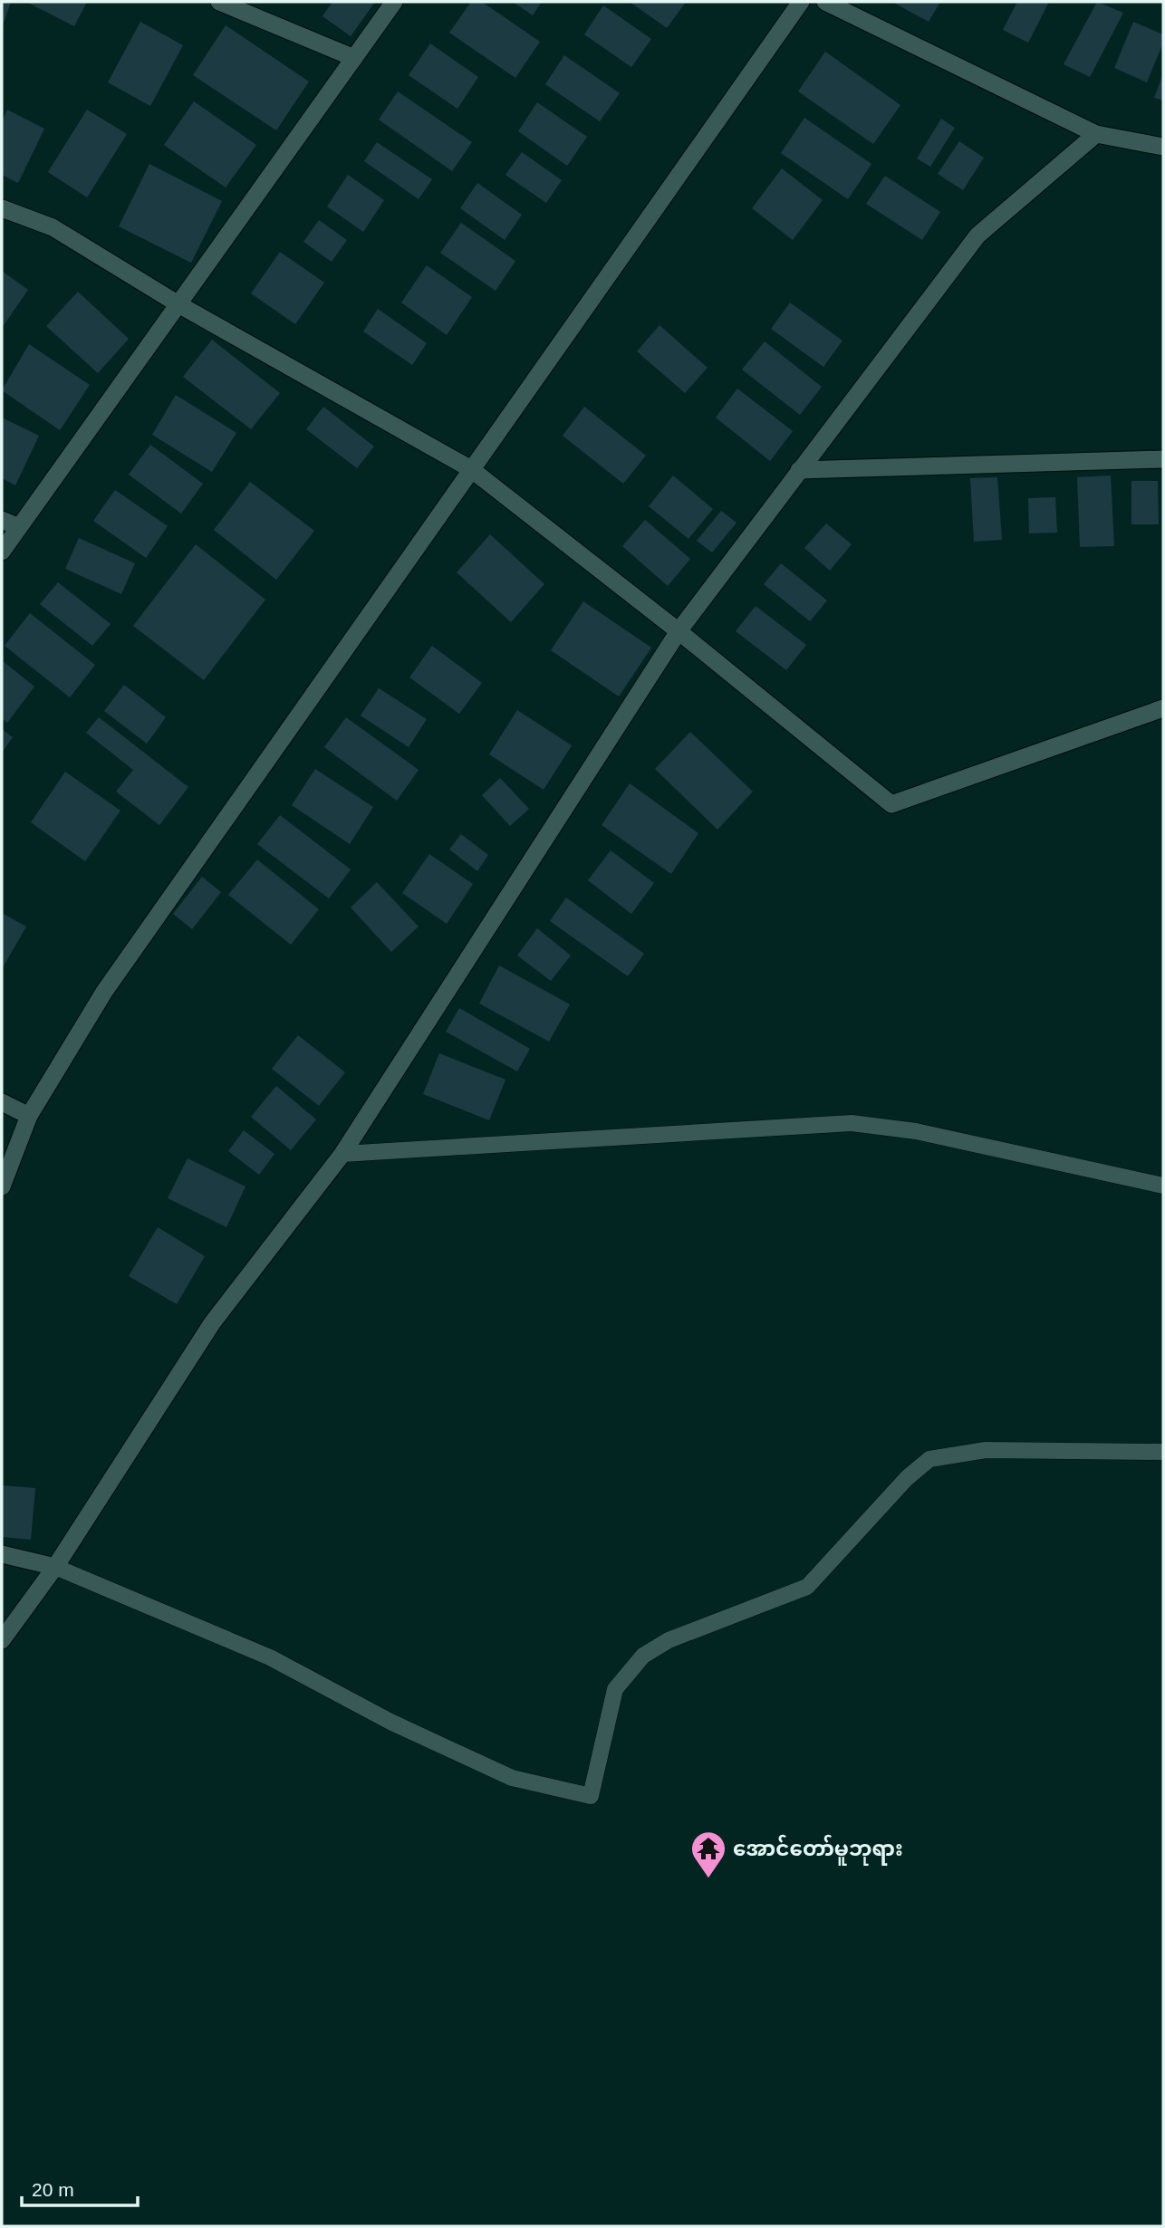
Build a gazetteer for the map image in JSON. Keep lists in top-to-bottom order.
{
  "places": {
    "temple": ["အောင်တော်မူဘုရား"]
  },
  "scale_bar": "20 m"
}
